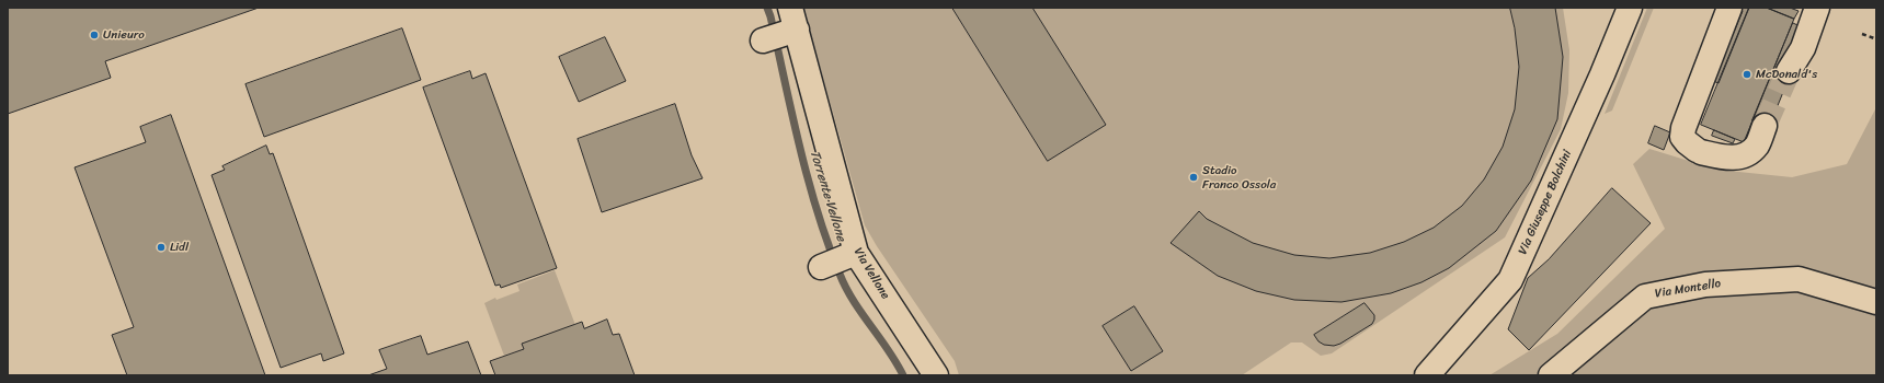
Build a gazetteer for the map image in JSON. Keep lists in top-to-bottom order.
{
  "streets": {
    "street": ["Via Giuseppe Bolchini", "Via Vellone", "Via Montello"]
  },
  "water": ["Torrente Vellone"],
  "places": [
    "Unieuro",
    "McDonald's",
    "Stadio Franco Ossola",
    "Lidl"
  ]
}
